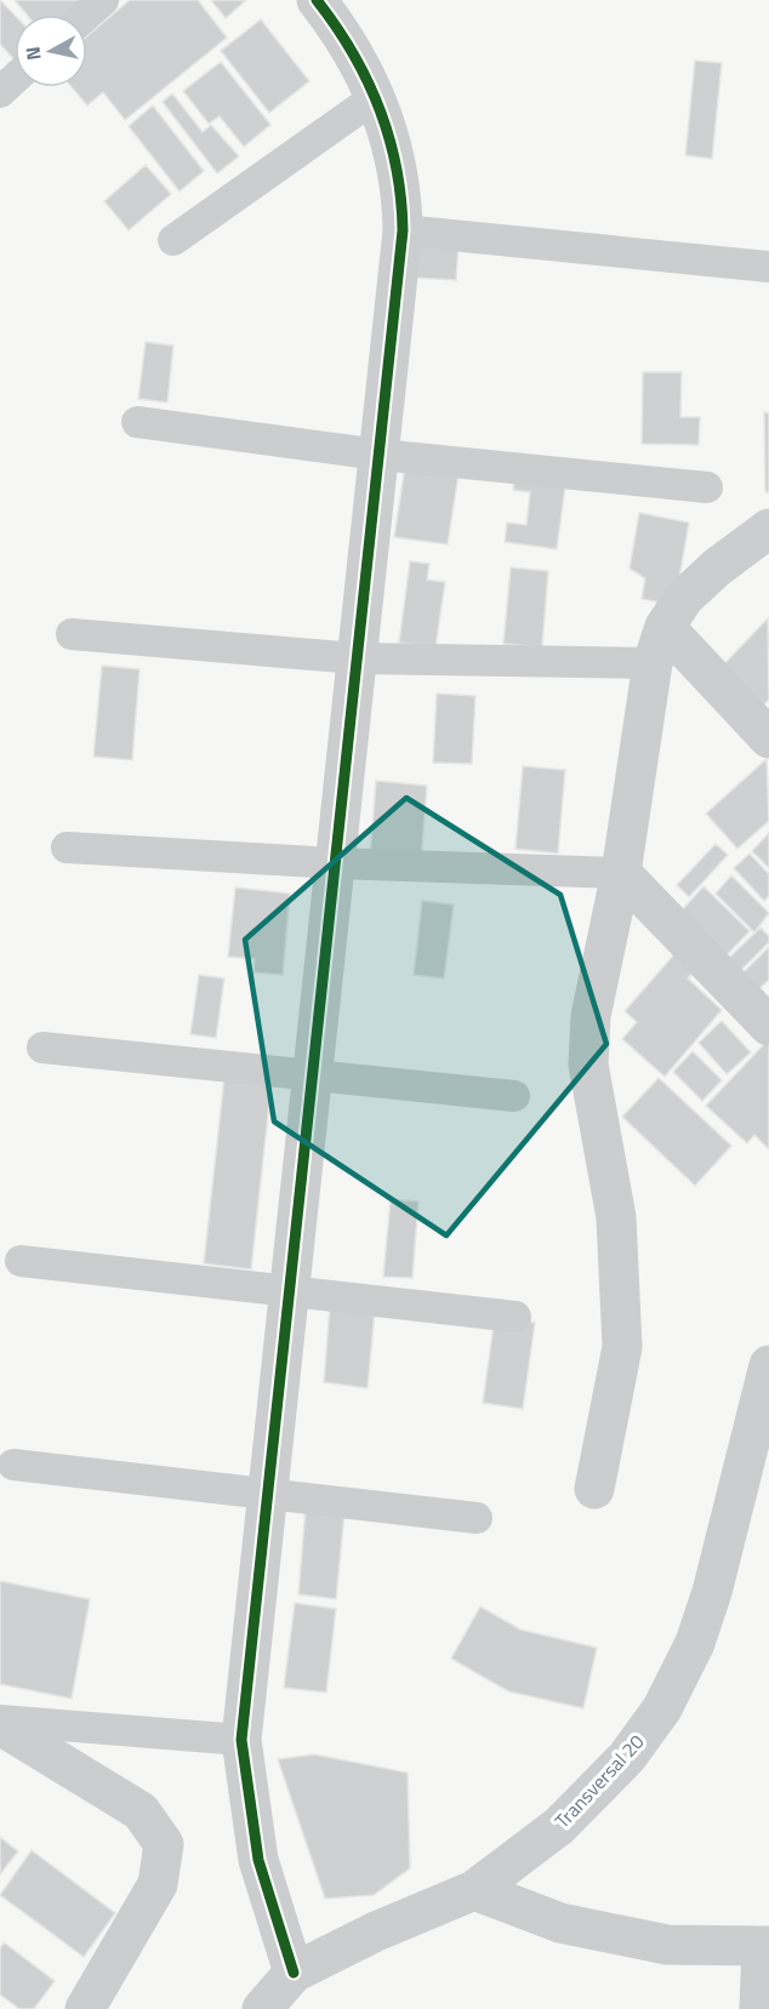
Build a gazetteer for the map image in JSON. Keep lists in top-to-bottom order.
{
  "streets": {
    "street": ["Transversal 20"]
  },
  "north": "left"
}
